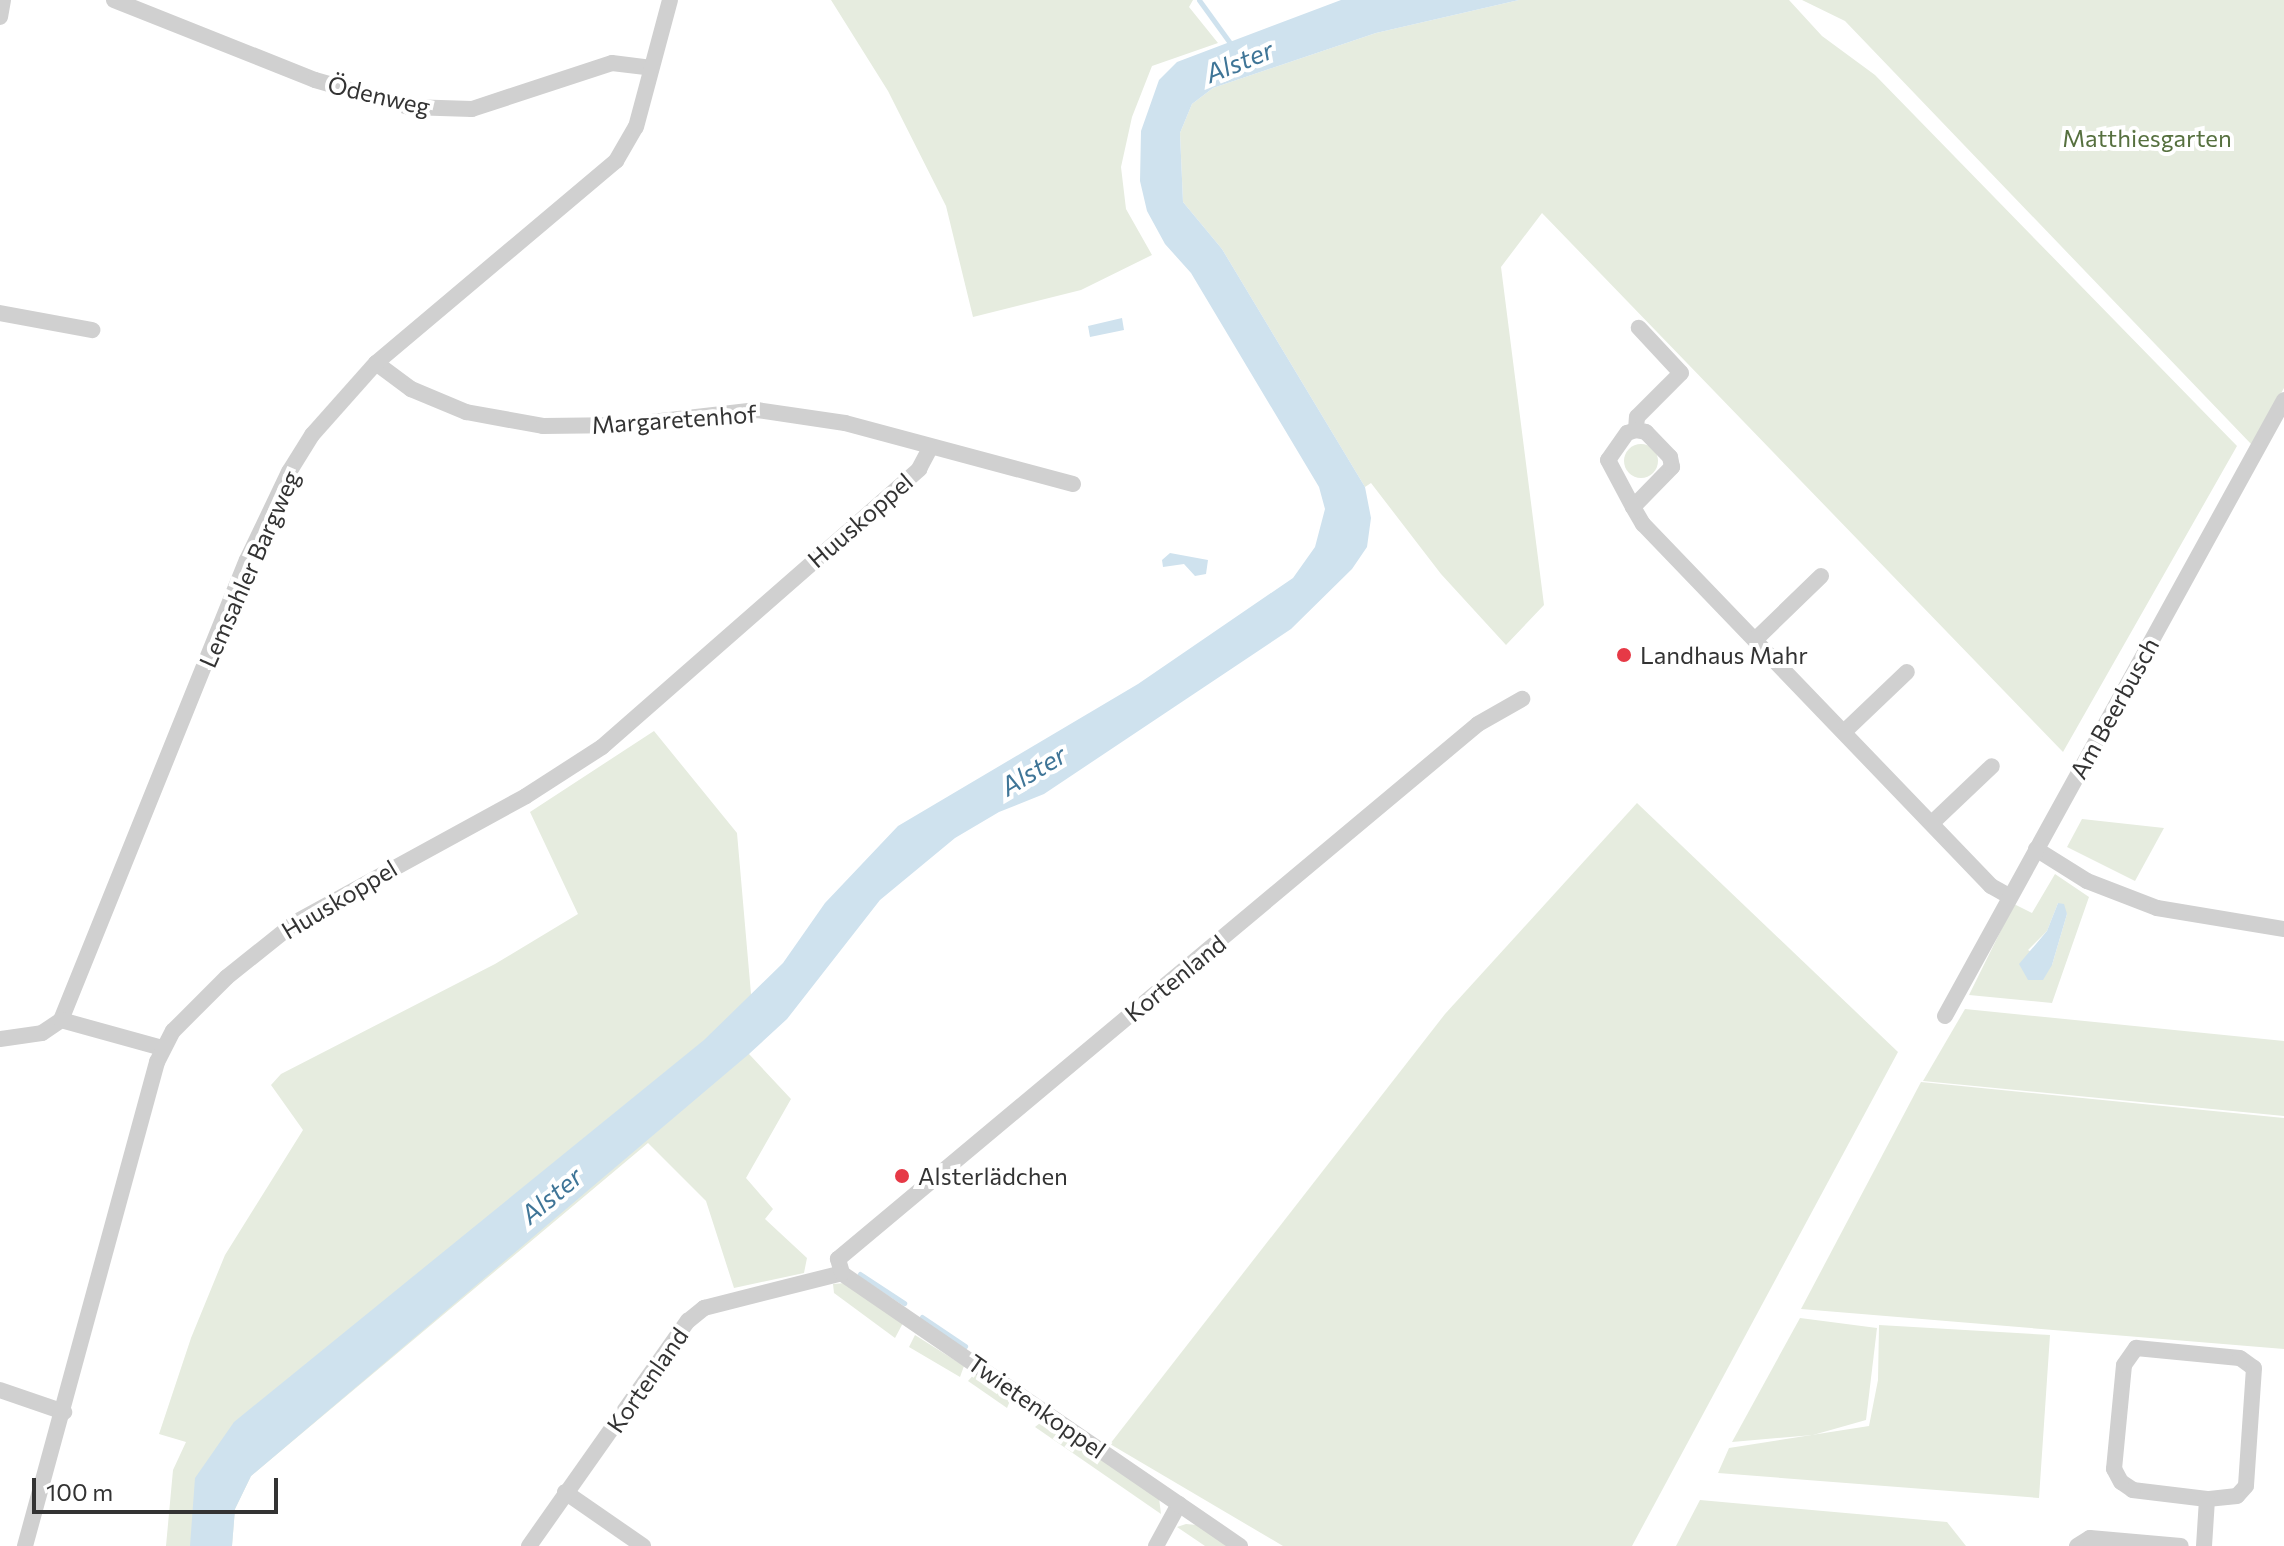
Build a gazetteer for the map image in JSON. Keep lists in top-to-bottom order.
{
  "streets": {
    "street": [
      "Ödenweg",
      "Margaretenhof",
      "Huuskoppel",
      "Lemsahler Bargweg",
      "Am Beerbusch",
      "Kortenland",
      "Twietenkoppel"
    ]
  },
  "crossings": [
    ["Ödenweg", "Lemsahler Bargweg"],
    ["Margaretenhof", "Huuskoppel"],
    ["Margaretenhof", "Lemsahler Bargweg"],
    ["Kortenland", "Twietenkoppel"]
  ],
  "water": ["Alster"],
  "parks": ["Matthiesgarten"],
  "places": ["Landhaus Mahr", "Alsterlädchen"],
  "scale_bar": "100 m"
}
